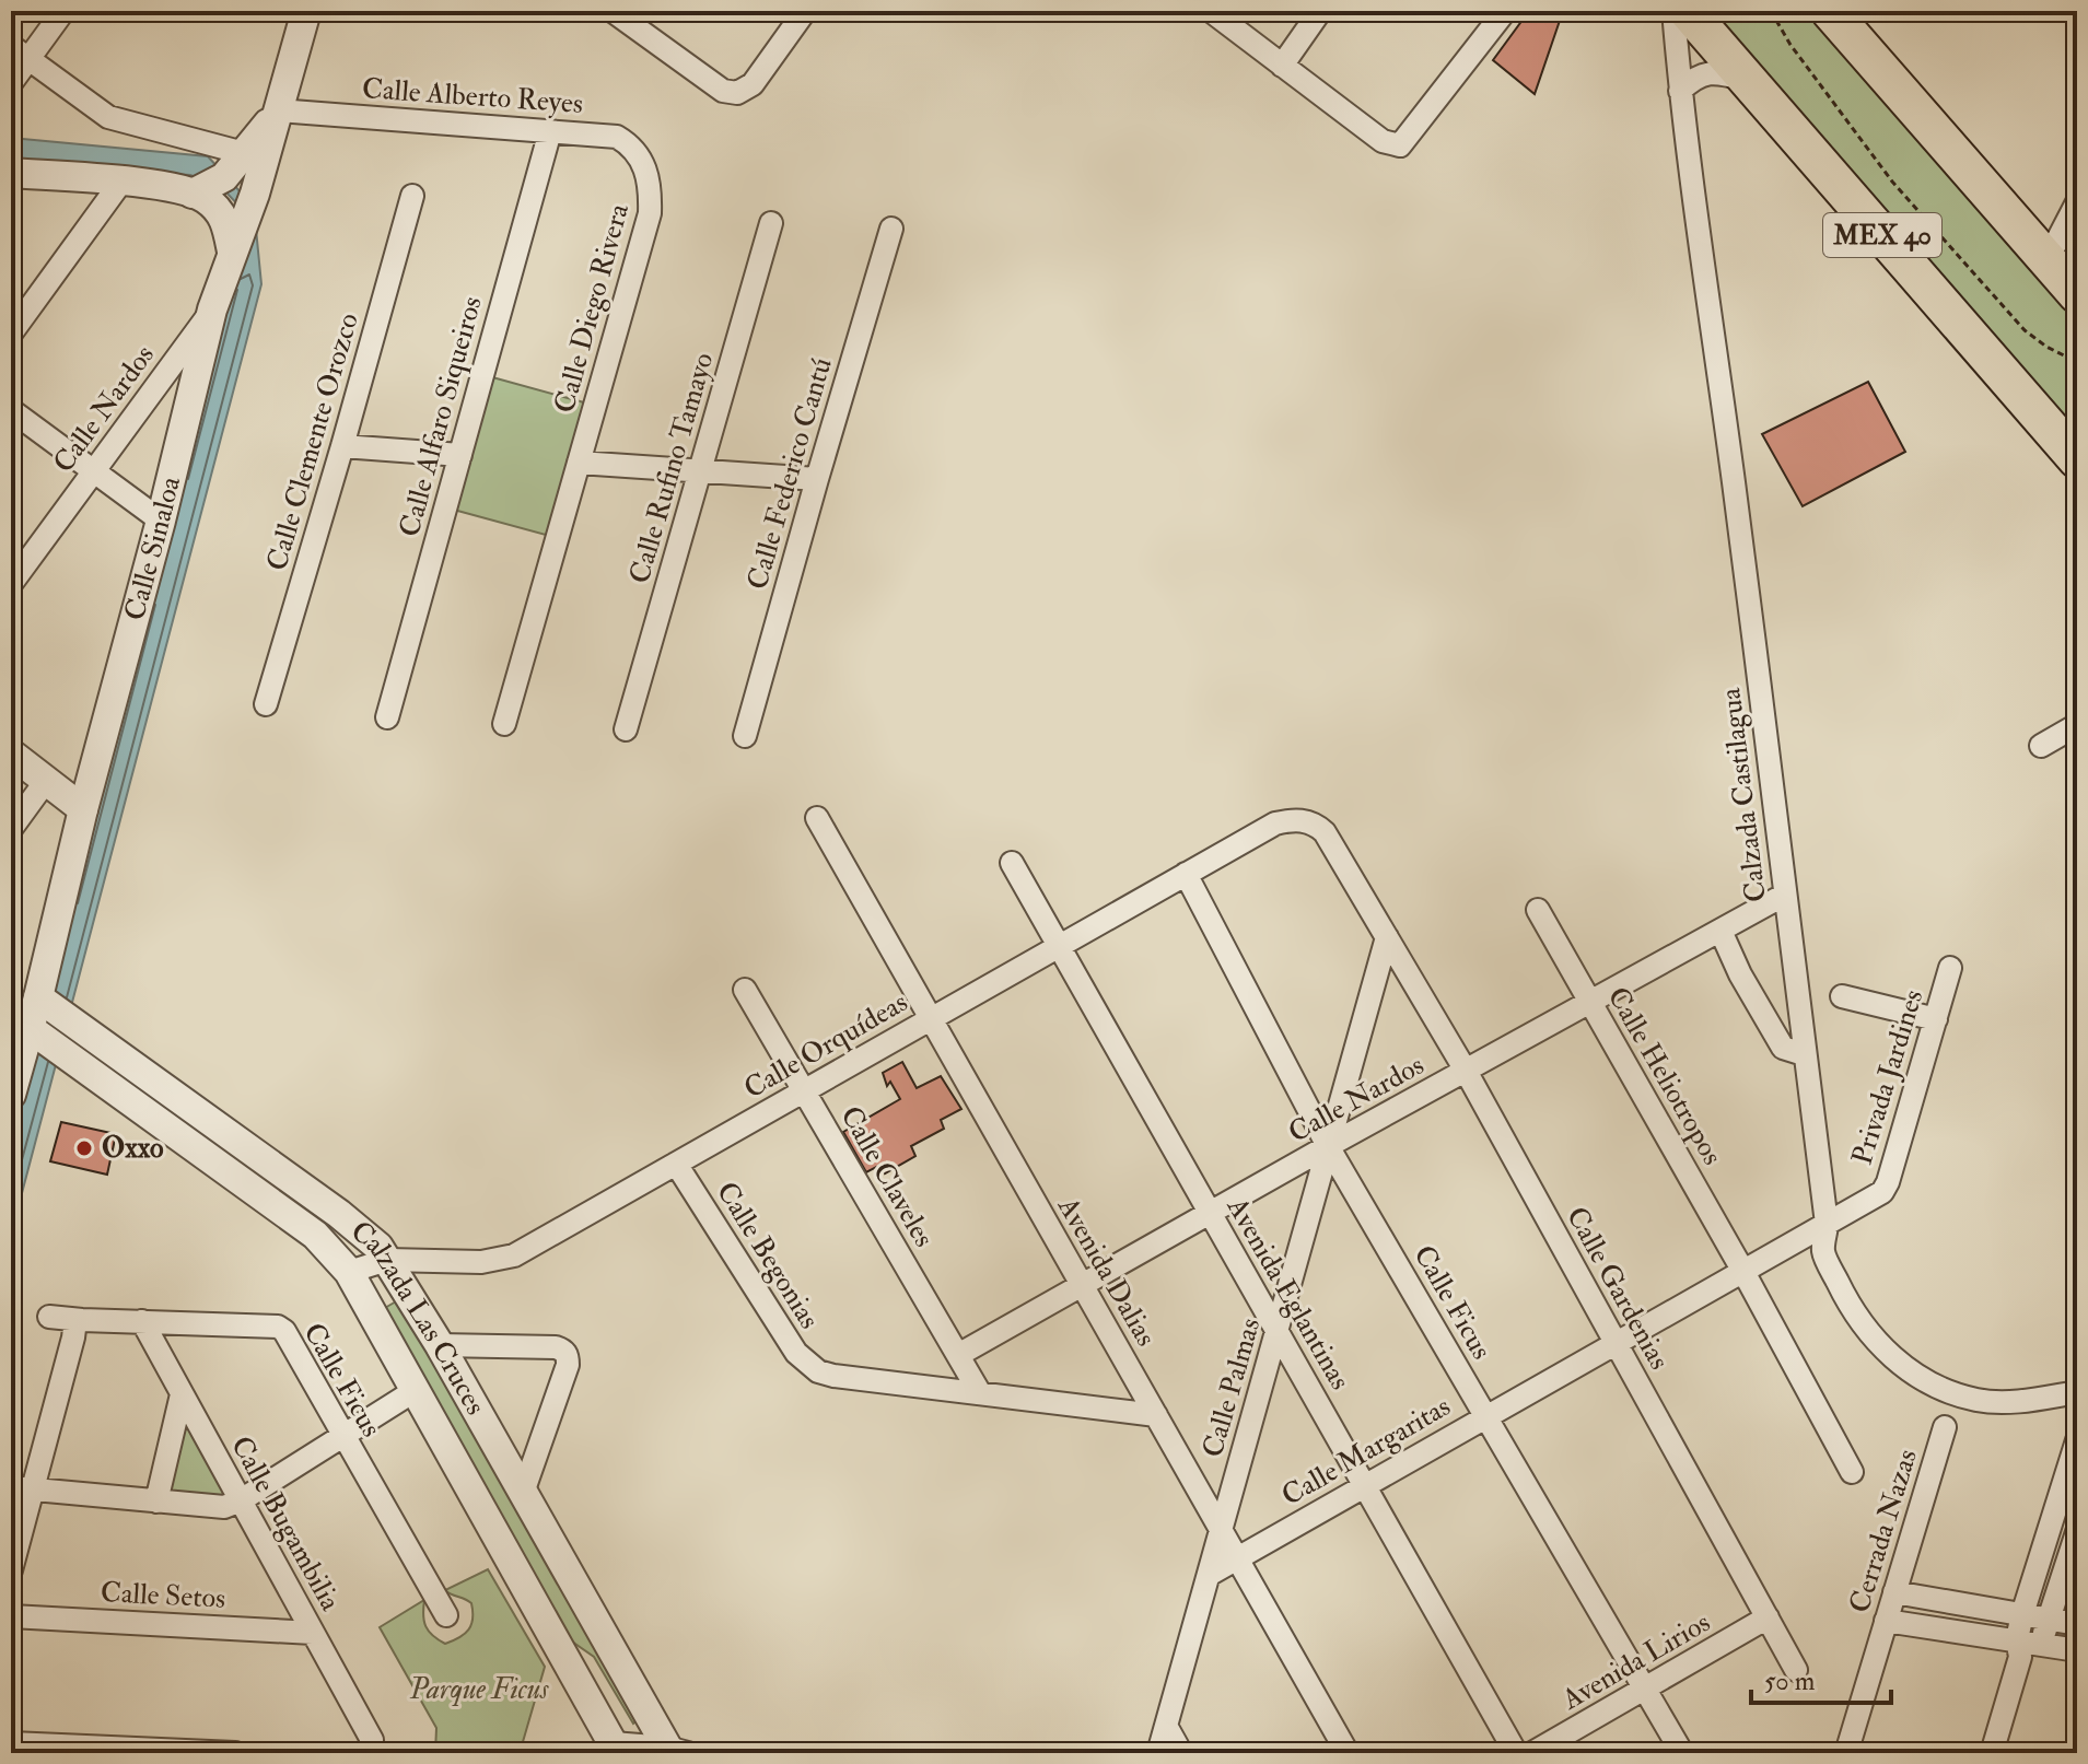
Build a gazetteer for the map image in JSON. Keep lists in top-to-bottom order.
{
  "streets": {
    "highway": ["MEX 40"],
    "street": [
      "Calle Alberto Reyes",
      "Calle Diego Rivera",
      "Calle Nardos",
      "Calle Alfaro Siqueiros",
      "Calle Clemente Orozco",
      "Calle Rufino Tamayo",
      "Calle Federico Cantú",
      "Calle Sinaloa",
      "Calzada Castilagua",
      "Calle Orquídeas",
      "Calle Heliotropos",
      "Privada Jardines",
      "Calle Claveles",
      "Calle Begonias",
      "Avenida Dalias",
      "Calle Gardenias",
      "Avenida Eglantinas",
      "Calle Ficus",
      "Calzada Las Cruces",
      "Calle Palmas",
      "Calle Margaritas",
      "Calle Bugambilia",
      "Cerrada Nazas",
      "Calle Setos",
      "Avenida Lirios"
    ]
  },
  "crossings": [
    ["Calle Alberto Reyes", "Calle Diego Rivera"],
    ["Calle Alberto Reyes", "Calle Alfaro Siqueiros"],
    ["Calle Alberto Reyes", "Calle Sinaloa"],
    ["Calle Nardos", "Calle Sinaloa"],
    ["Calle Nardos", "Calzada Castilagua"],
    ["Calle Nardos", "Calle Heliotropos"],
    ["Calle Nardos", "Calle Claveles"],
    ["Calle Nardos", "Avenida Dalias"],
    ["Calle Nardos", "Calle Gardenias"],
    ["Calle Nardos", "Avenida Eglantinas"],
    ["Calle Nardos", "Calle Ficus"],
    ["Calle Nardos", "Calle Palmas"],
    ["Calle Sinaloa", "Calzada Las Cruces"],
    ["Calzada Castilagua", "Privada Jardines"],
    ["Calzada Castilagua", "Calle Margaritas"],
    ["Calle Orquídeas", "Calle Claveles"],
    ["Calle Orquídeas", "Calle Begonias"],
    ["Calle Orquídeas", "Avenida Dalias"],
    ["Calle Orquídeas", "Calle Gardenias"],
    ["Calle Orquídeas", "Avenida Eglantinas"],
    ["Calle Orquídeas", "Calle Ficus"],
    ["Calle Orquídeas", "Calzada Las Cruces"],
    ["Calle Heliotropos", "Calle Margaritas"],
    ["Privada Jardines", "Calle Margaritas"],
    ["Calle Claveles", "Calle Begonias"],
    ["Avenida Dalias", "Calle Palmas"],
    ["Avenida Dalias", "Calle Margaritas"],
    ["Calle Gardenias", "Calle Palmas"],
    ["Calle Gardenias", "Calle Margaritas"],
    ["Calle Gardenias", "Avenida Lirios"],
    ["Avenida Eglantinas", "Calle Palmas"],
    ["Avenida Eglantinas", "Calle Margaritas"],
    ["Calle Ficus", "Calle Palmas"],
    ["Calle Ficus", "Calle Margaritas"],
    ["Calle Ficus", "Calle Bugambilia"],
    ["Calle Ficus", "Avenida Lirios"],
    ["Calle Palmas", "Calle Margaritas"],
    ["Calle Bugambilia", "Calle Setos"]
  ],
  "parks": ["Parque Ficus"],
  "places": ["Oxxo"],
  "scale_bar": "50 m"
}
